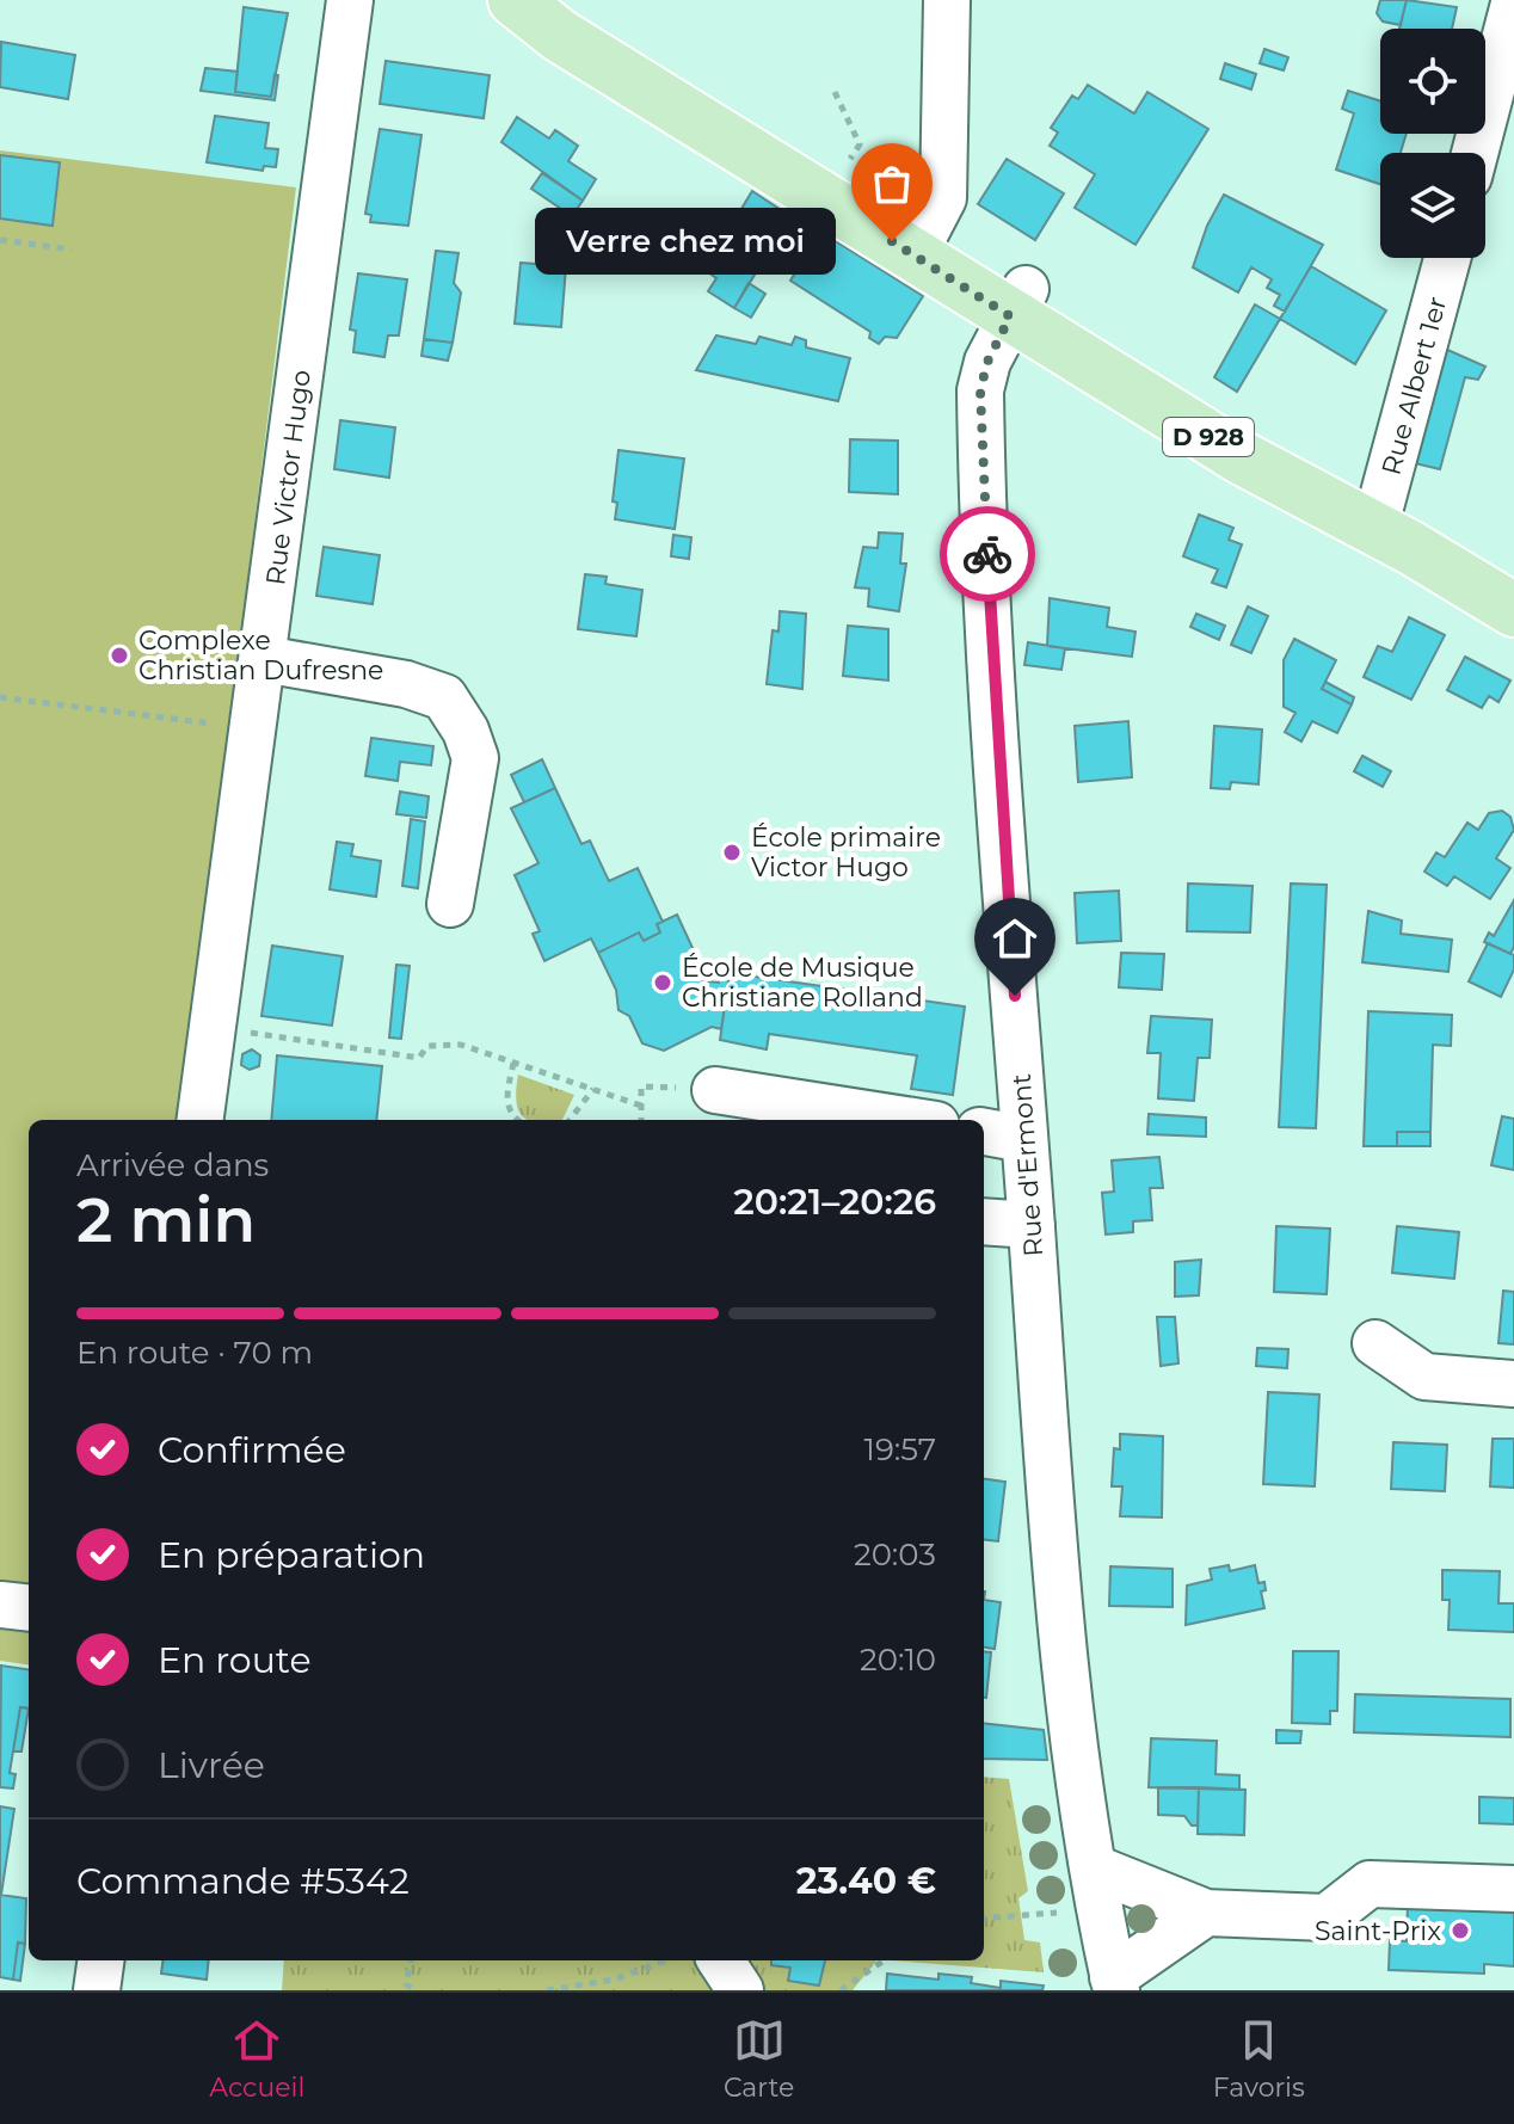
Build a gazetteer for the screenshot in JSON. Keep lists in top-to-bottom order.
{
  "streets": {
    "main road": ["D 928"],
    "street": ["Rue Albert 1er", "Rue Victor Hugo", "Rue d'Ermont"]
  },
  "crossings": [
    ["Rue Albert 1er", "D 928"],
    ["D 928", "Rue d'Ermont"]
  ],
  "places": [
    "Verre chez moi",
    "Complexe Christian Dufresne",
    "École primaire Victor Hugo",
    "École de Musique Christiane Rolland",
    "Saint-Prix"
  ],
  "page": {
    "bubble": "Verre chez moi",
    "heading": ["2 min", "Arrivée dans", "20:21–20:26"],
    "panel": ["Commande #5342", "23.40 €"],
    "bar": "En route · 70 m",
    "list": [
      ["Confirmée", "19:57"],
      ["En préparation", "20:03"],
      ["En route", "20:10"],
      "Livrée"
    ],
    "tabs": ["Accueil", "Carte", "Favoris"]
  }
}
